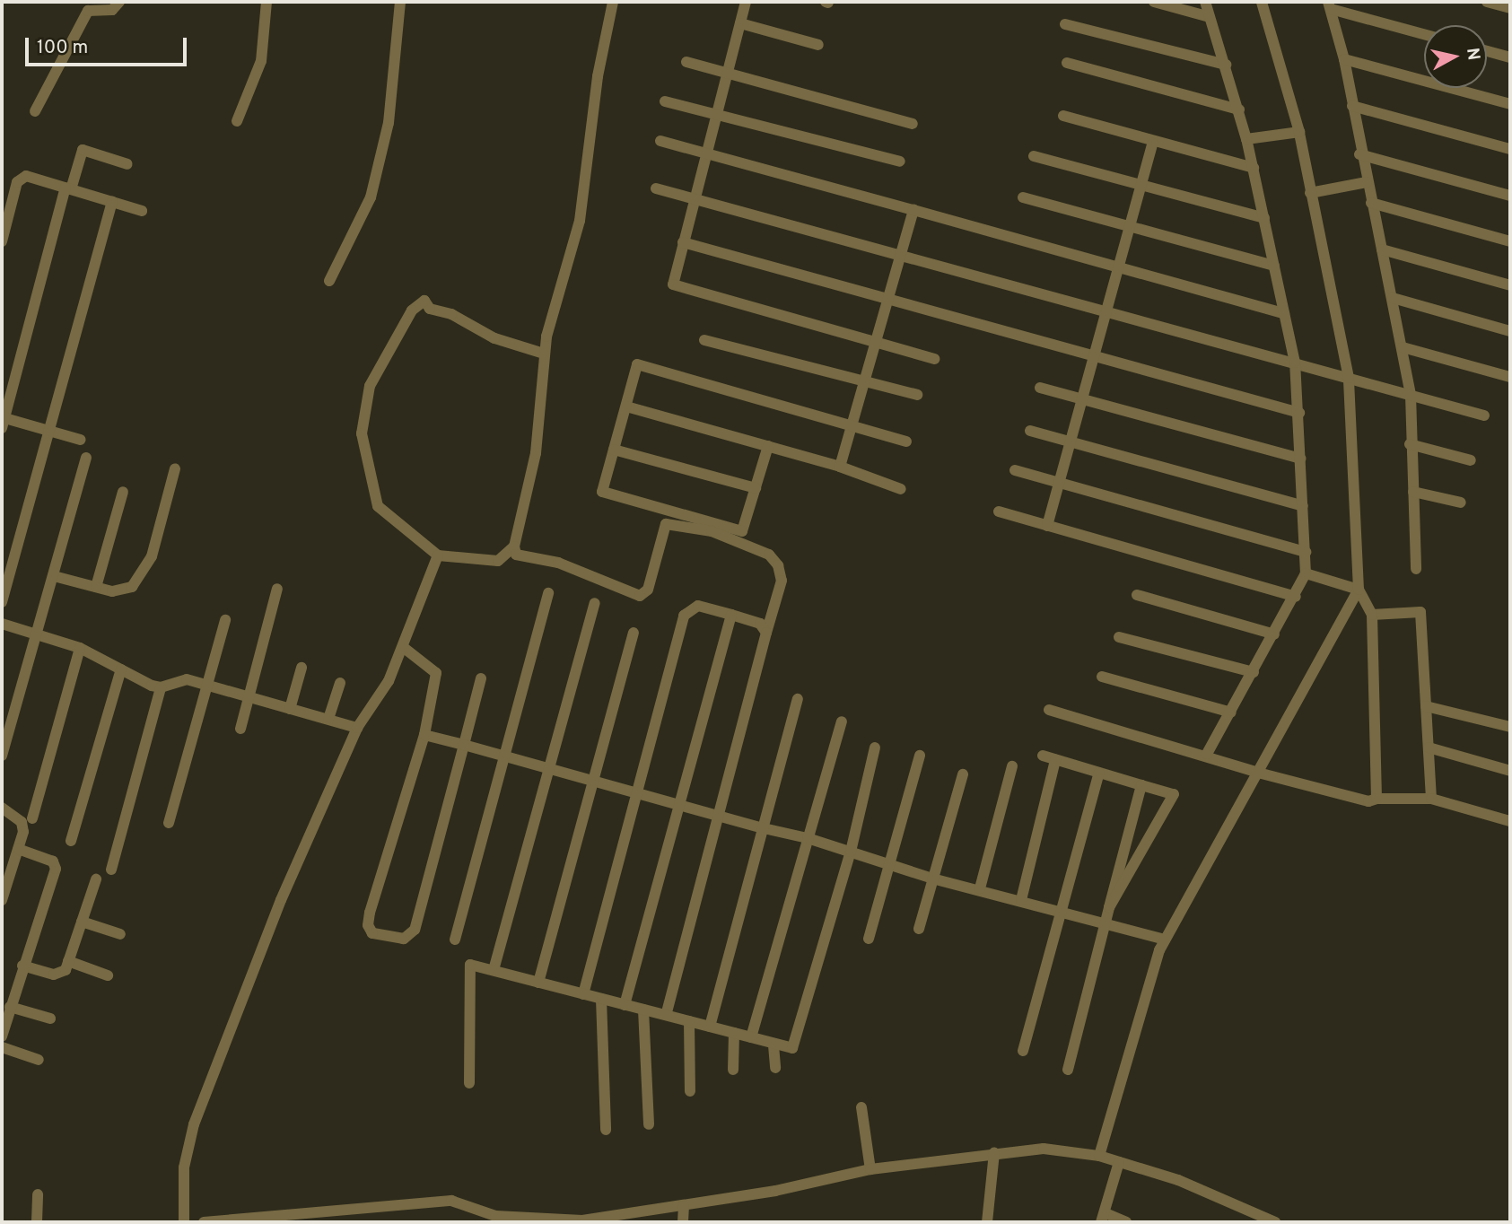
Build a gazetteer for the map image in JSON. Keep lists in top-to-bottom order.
{
  "scale_bar": "100 m",
  "north": "right"
}
